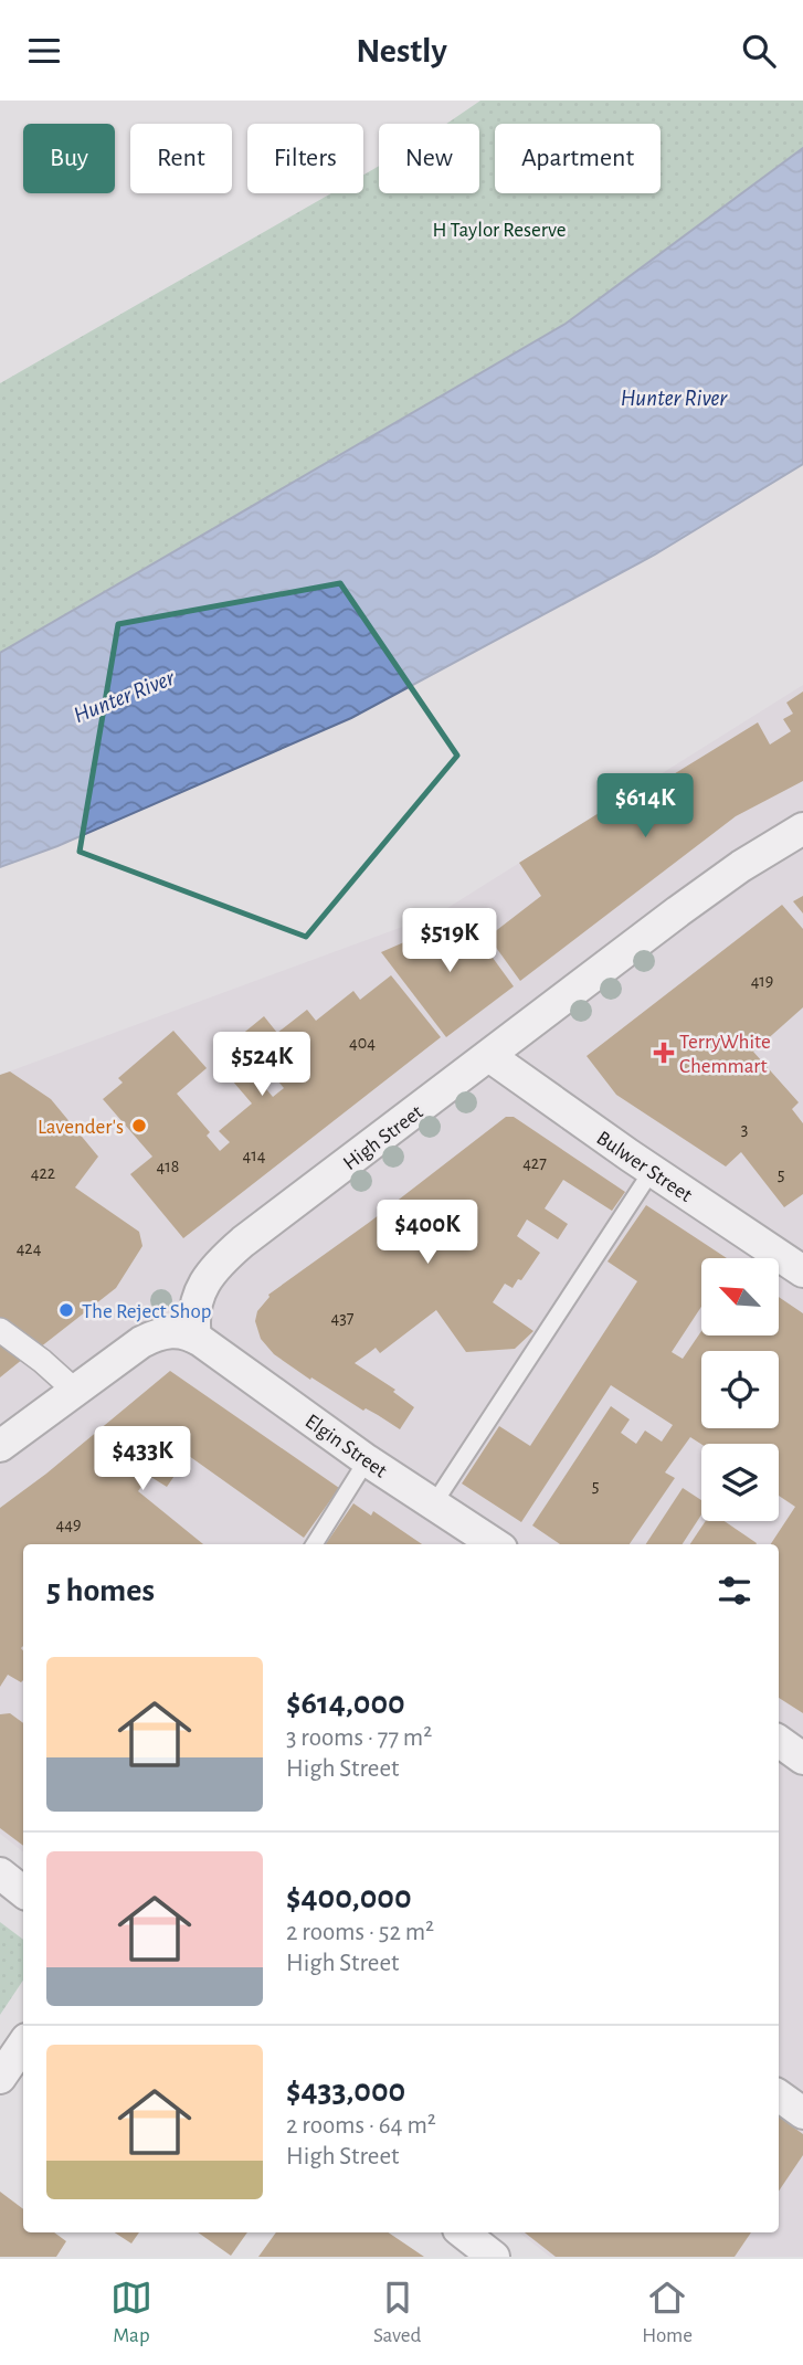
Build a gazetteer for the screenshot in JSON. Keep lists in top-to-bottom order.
{
  "streets": {
    "street": ["High Street", "Bulwer Street", "Elgin Street"]
  },
  "crossings": [
    ["High Street", "Bulwer Street"],
    ["High Street", "Elgin Street"]
  ],
  "water": ["Hunter River"],
  "parks": ["H Taylor Reserve"],
  "places": {
    "health": ["TerryWhite Chemmart"],
    "other": ["Lavender's", "The Reject Shop"]
  },
  "house_numbers": [
    "419",
    "404",
    "3",
    "414",
    "427",
    "418",
    "422",
    "5",
    "424",
    "437",
    "5",
    "449"
  ],
  "north": "top left",
  "page": {
    "header": "Nestly",
    "chip": [
      "Buy",
      "Rent",
      "Filters",
      "New",
      "Apartment"
    ],
    "price": [
      "$614K",
      "$519K",
      "$524K",
      "$400K",
      "$433K"
    ],
    "heading": "5 homes",
    "list": [
      {
        "name": "$614,000",
        "note": "3 rooms · 77 m² · High Street"
      },
      {
        "name": "$400,000",
        "note": "2 rooms · 52 m² · High Street"
      },
      {
        "name": "$433,000",
        "note": "2 rooms · 64 m² · High Street"
      }
    ],
    "tabs": ["Map", "Saved", "Home"]
  }
}
